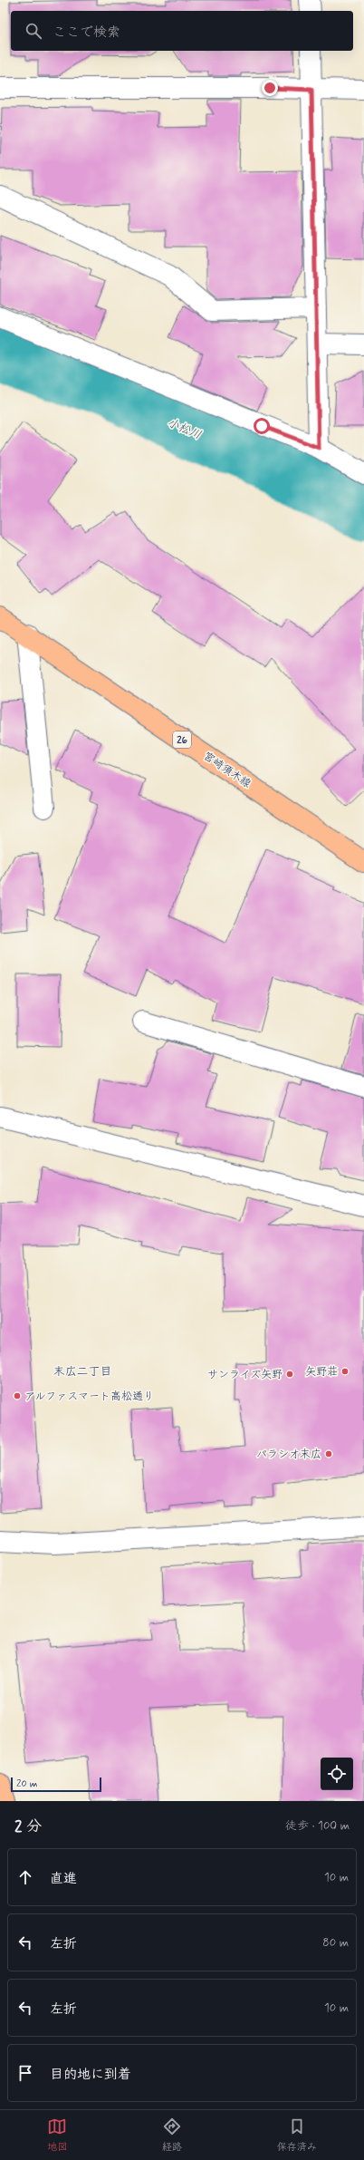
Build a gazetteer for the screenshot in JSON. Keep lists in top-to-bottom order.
{
  "streets": {
    "main road": ["26", "宮崎須木線"]
  },
  "districts": ["末広二丁目"],
  "water": ["小松川"],
  "places": [
    "矢野荘",
    "サンライズ矢野",
    "アルファスマート高松通り",
    "パラシオ末広"
  ],
  "scale_bar": "20 m",
  "page": {
    "search": "ここで検索",
    "scale": "20 m",
    "heading": ["2 分", "徒歩 · 100 m"],
    "list": [
      ["直進", "10 m"],
      ["左折", "80 m"],
      ["左折", "10 m"],
      "目的地に到着"
    ],
    "nav": ["地図", "経路", "保存済み"]
  }
}
